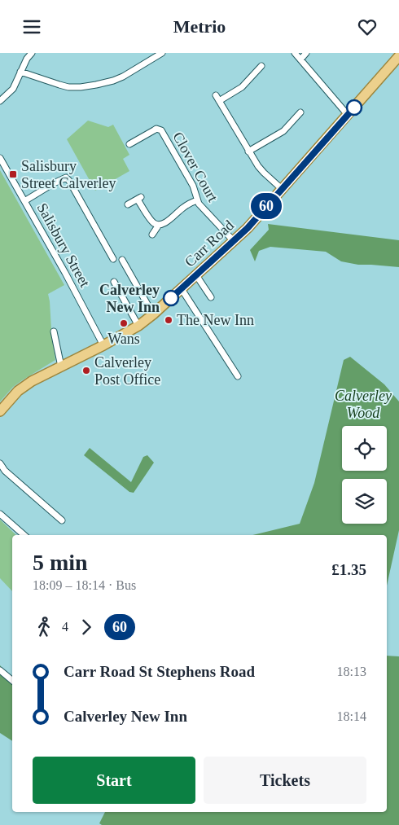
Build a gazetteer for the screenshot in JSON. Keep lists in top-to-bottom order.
{
  "streets": {
    "main road": ["Carr Road"],
    "street": ["Clover Court", "Salisbury Street"]
  },
  "crossings": [
    ["Clover Court", "Carr Road"],
    ["Carr Road", "Salisbury Street"]
  ],
  "parks": ["Calverley Wood"],
  "places": {
    "transit": ["Salisbury Street Calverley"],
    "other": [
      "Calverley New Inn",
      "The New Inn",
      "Wans",
      "Calverley Post Office"
    ]
  },
  "lines": ["bus line 60"],
  "page": {
    "header": "Metrio",
    "on_map": "60",
    "heading": ["5 min", "18:09 – 18:14 · Bus", "£1.35"],
    "legs": ["4", "60"],
    "list": [
      {
        "name": "Carr Road St Stephens Road",
        "value": "18:13"
      },
      {
        "name": "Calverley New Inn",
        "value": "18:14"
      }
    ],
    "buttons": ["Start", "Tickets"]
  }
}
